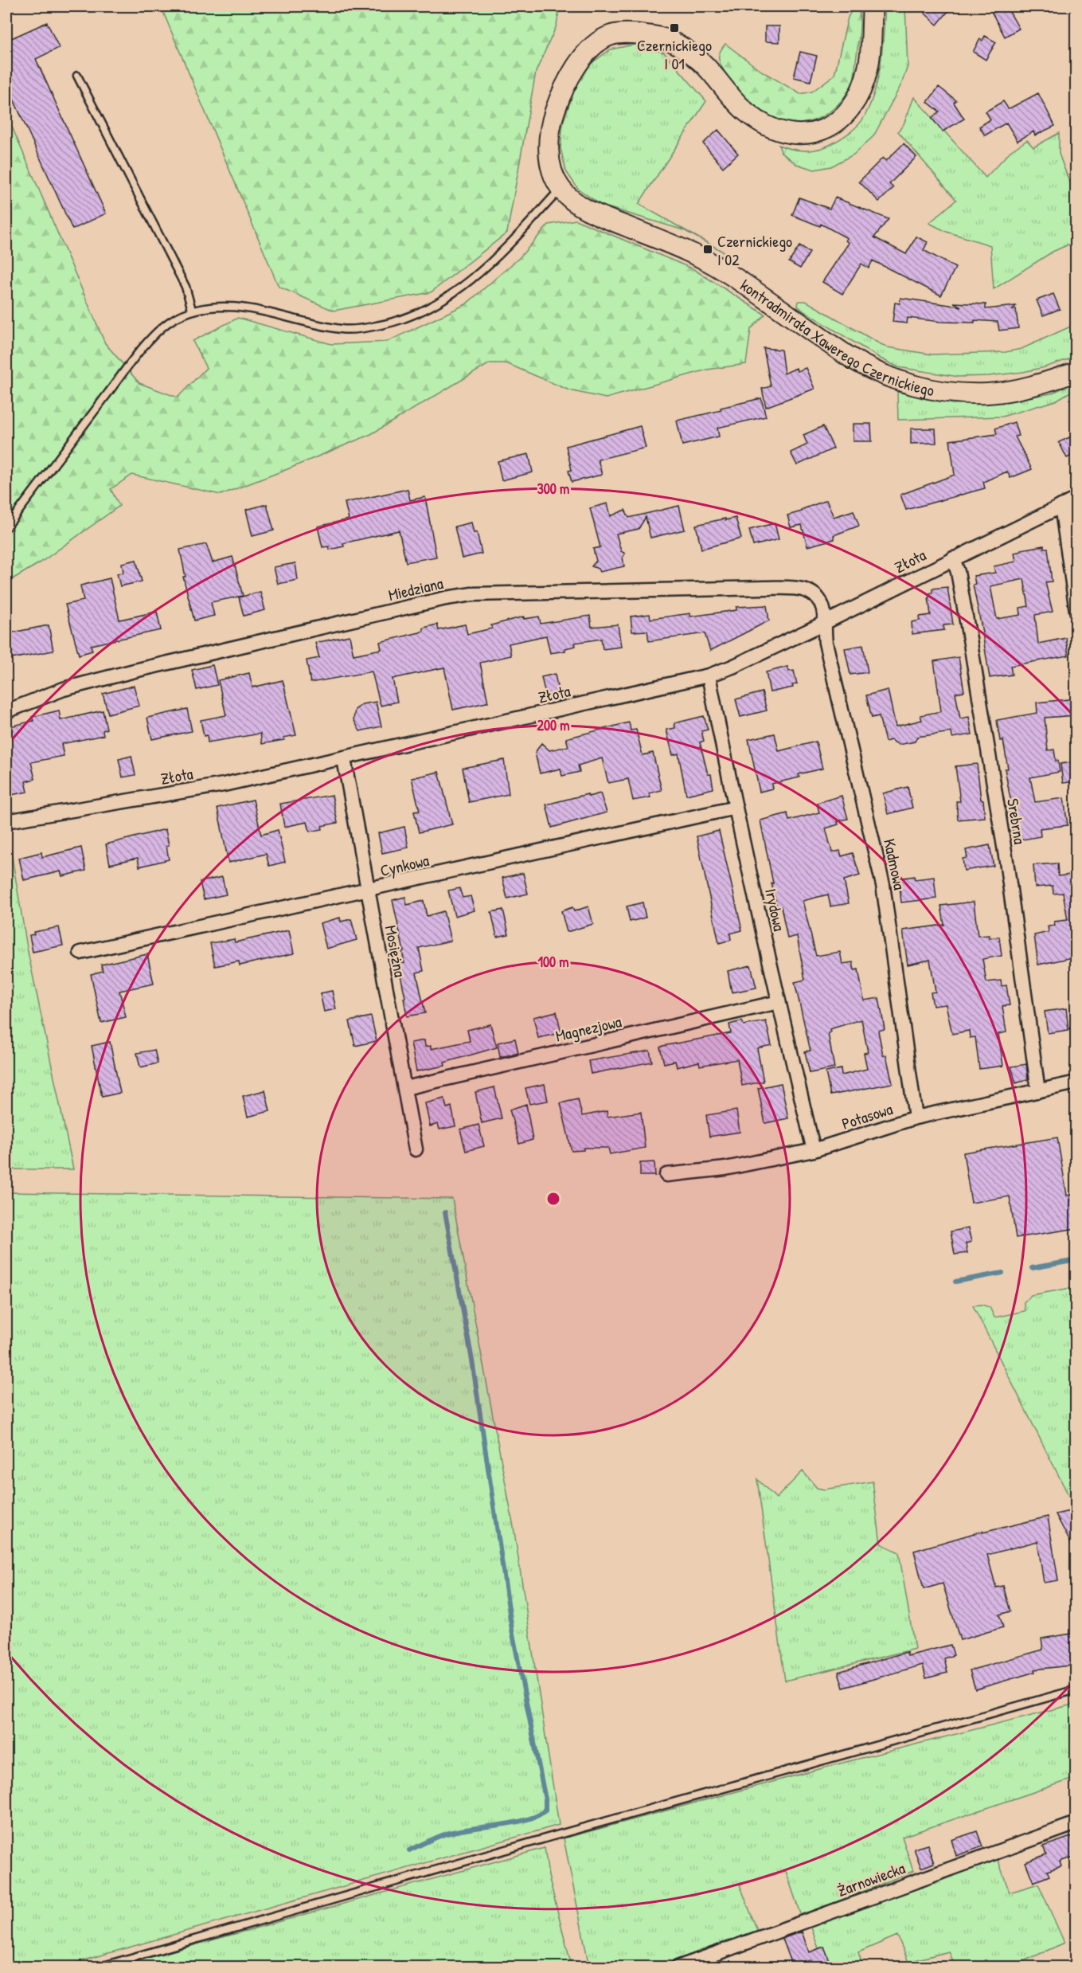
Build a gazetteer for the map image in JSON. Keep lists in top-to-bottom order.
{
  "streets": {
    "street": [
      "kontradmirała Xawerego Czernickiego",
      "Złota",
      "Miedziana",
      "Srebrna",
      "Kadmowa",
      "Cynkowa",
      "Irydowa",
      "Mosiężna",
      "Magnezjowa",
      "Potasowa",
      "Żarnowiecka"
    ]
  },
  "crossings": [
    ["Złota", "Miedziana"],
    ["Złota", "Srebrna"],
    ["Złota", "Kadmowa"],
    ["Złota", "Irydowa"],
    ["Złota", "Mosiężna"],
    ["Miedziana", "Kadmowa"],
    ["Srebrna", "Potasowa"],
    ["Kadmowa", "Potasowa"],
    ["Cynkowa", "Irydowa"],
    ["Cynkowa", "Mosiężna"],
    ["Irydowa", "Magnezjowa"],
    ["Irydowa", "Potasowa"],
    ["Mosiężna", "Magnezjowa"]
  ],
  "places": {
    "transit": ["Czernickiego I 01", "Czernickiego I 02"]
  },
  "rings": ["300 m", "200 m", "100 m"]
}
